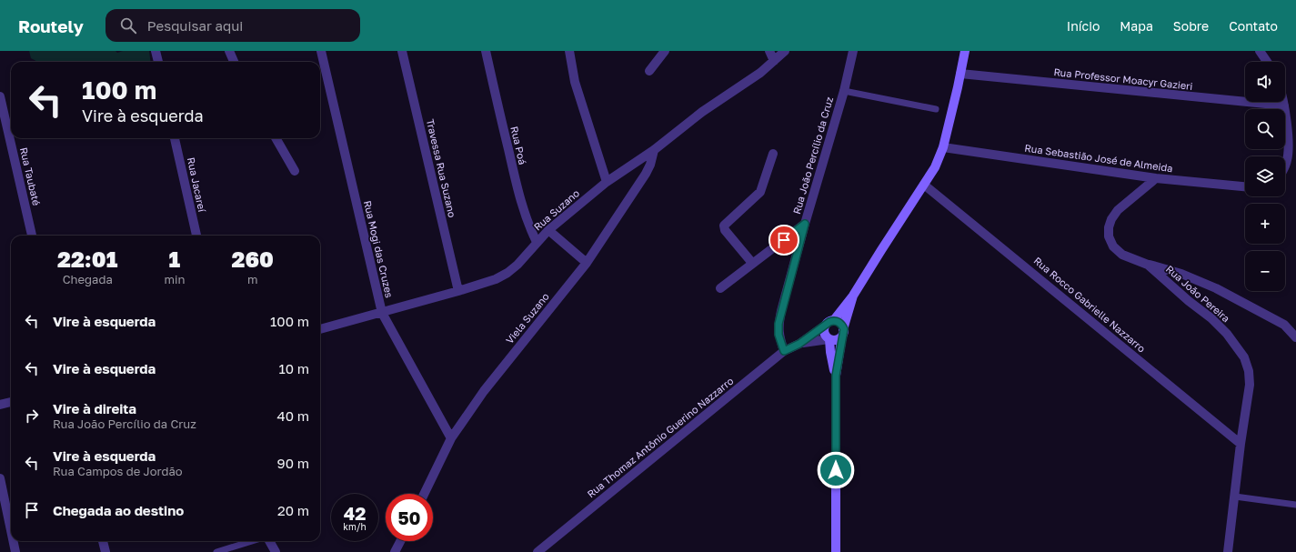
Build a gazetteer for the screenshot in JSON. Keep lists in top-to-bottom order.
{
  "streets": {
    "street": [
      "Rua Professor Moacyr Gazieri",
      "Rua Poá",
      "Rua João Percílio da Cruz",
      "Rua Sebastião José de Almeida",
      "Travessa Rua Suzano",
      "Rua Taubaté",
      "Rua Jacareí",
      "Rua Suzano",
      "Rua Mogi das Cruzes",
      "Rua João Pereira",
      "Rua Rocco Gabrielle Nazzarro",
      "Viela Suzano",
      "Rua Thomaz Antônio Guerino Nazzarro"
    ]
  },
  "crossings": [
    ["Rua Poá", "Rua Suzano"],
    ["Rua João Percílio da Cruz", "Rua Thomaz Antônio Guerino Nazzarro"],
    ["Rua Sebastião José de Almeida", "Rua João Pereira"],
    ["Travessa Rua Suzano", "Rua Suzano"],
    ["Rua Suzano", "Rua Mogi das Cruzes"],
    ["Rua Suzano", "Viela Suzano"],
    ["Rua Mogi das Cruzes", "Viela Suzano"],
    ["Rua João Pereira", "Rua Rocco Gabrielle Nazzarro"]
  ],
  "page": {
    "header": "Routely",
    "search": "Pesquisar aqui",
    "nav": [
      "Início",
      "Mapa",
      "Sobre",
      "Contato"
    ],
    "map_buttons": ["+", "−"],
    "turn": ["100 m", "Vire à esquerda"],
    "eta": [
      "22:01",
      "Chegada",
      "1",
      "min",
      "260",
      "m"
    ],
    "list": [
      {
        "name": "Vire à esquerda",
        "value": "100 m"
      },
      {
        "name": "Vire à esquerda",
        "value": "10 m"
      },
      {
        "name": "Vire à direita",
        "note": "Rua João Percílio da Cruz",
        "value": "40 m"
      },
      {
        "name": "Vire à esquerda",
        "note": "Rua Campos de Jordão",
        "value": "90 m"
      },
      {
        "name": "Chegada ao destino",
        "value": "20 m"
      }
    ],
    "speed": "42 km/h",
    "limit": "50"
  }
}
